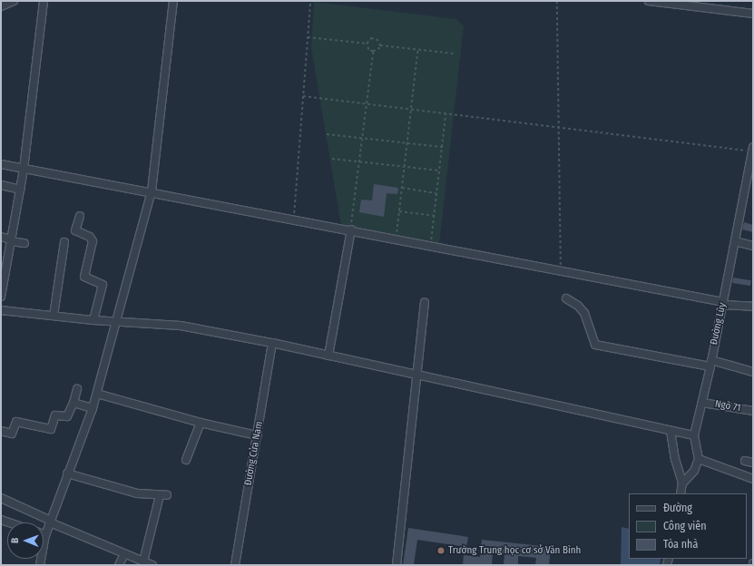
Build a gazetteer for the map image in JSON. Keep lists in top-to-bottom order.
{
  "streets": {
    "street": ["Đường Lũy", "Ngõ 71", "Đường Cửa Nam"]
  },
  "crossings": [
    ["Đường Lũy", "Ngõ 71"]
  ],
  "places": ["Trường Trung học cơ sở Văn Bình"],
  "legend": ["Đường", "Công viên", "Tòa nhà"],
  "north": "left"
}
